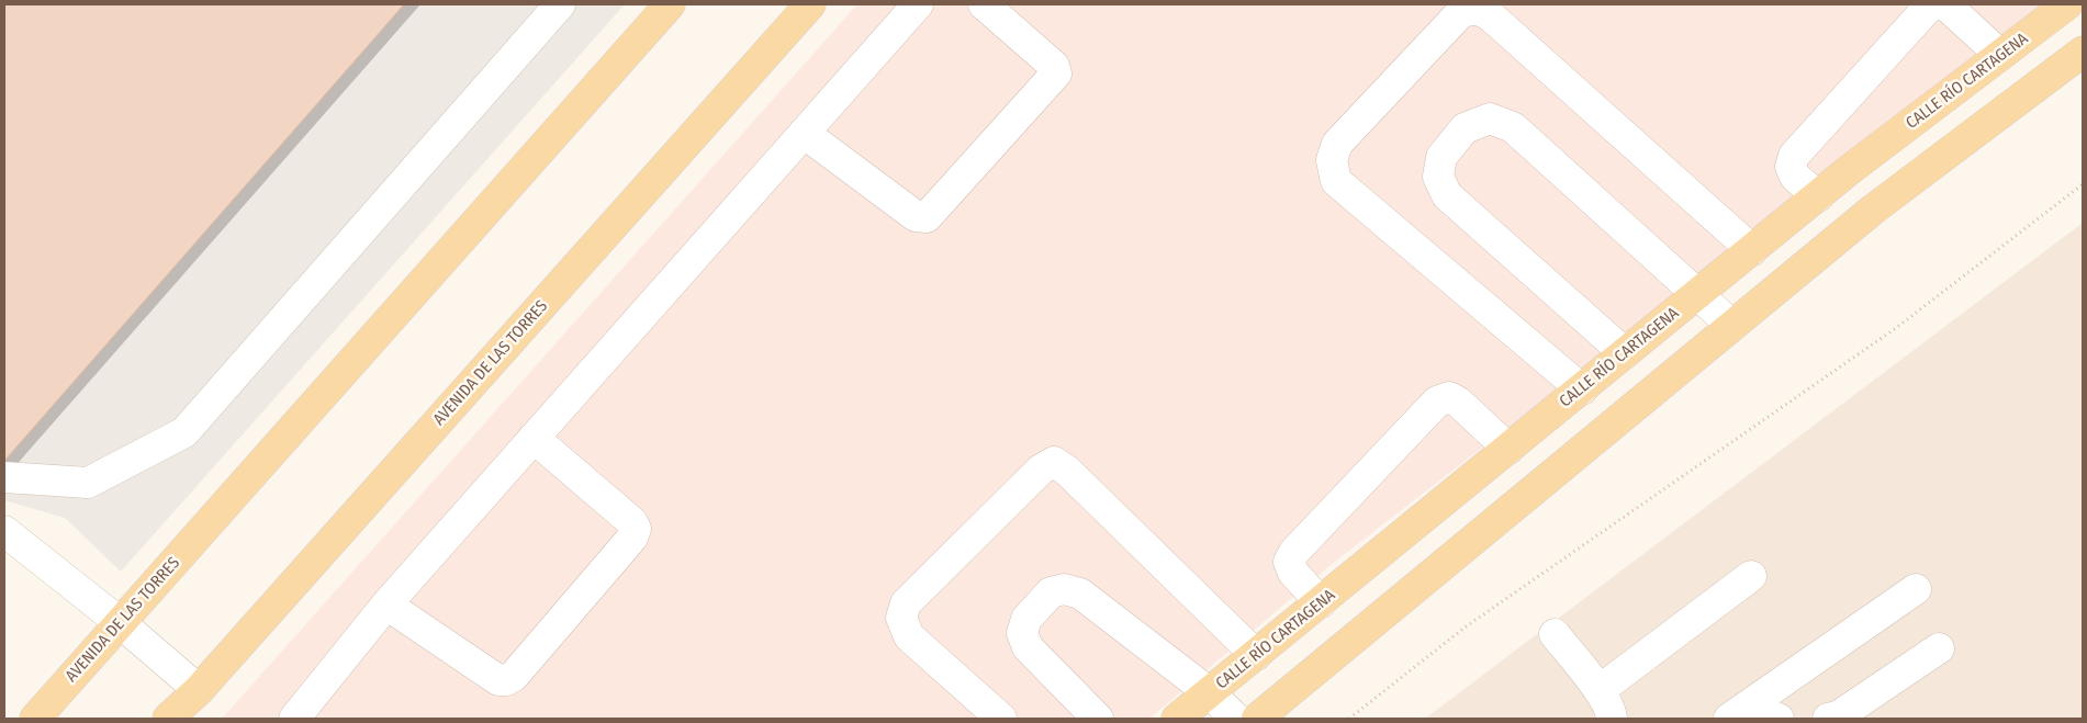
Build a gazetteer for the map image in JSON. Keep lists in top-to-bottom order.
{
  "streets": {
    "main road": ["CALLE RÍO CARTAGENA", "AVENIDA DE LAS TORRES"]
  }
}
